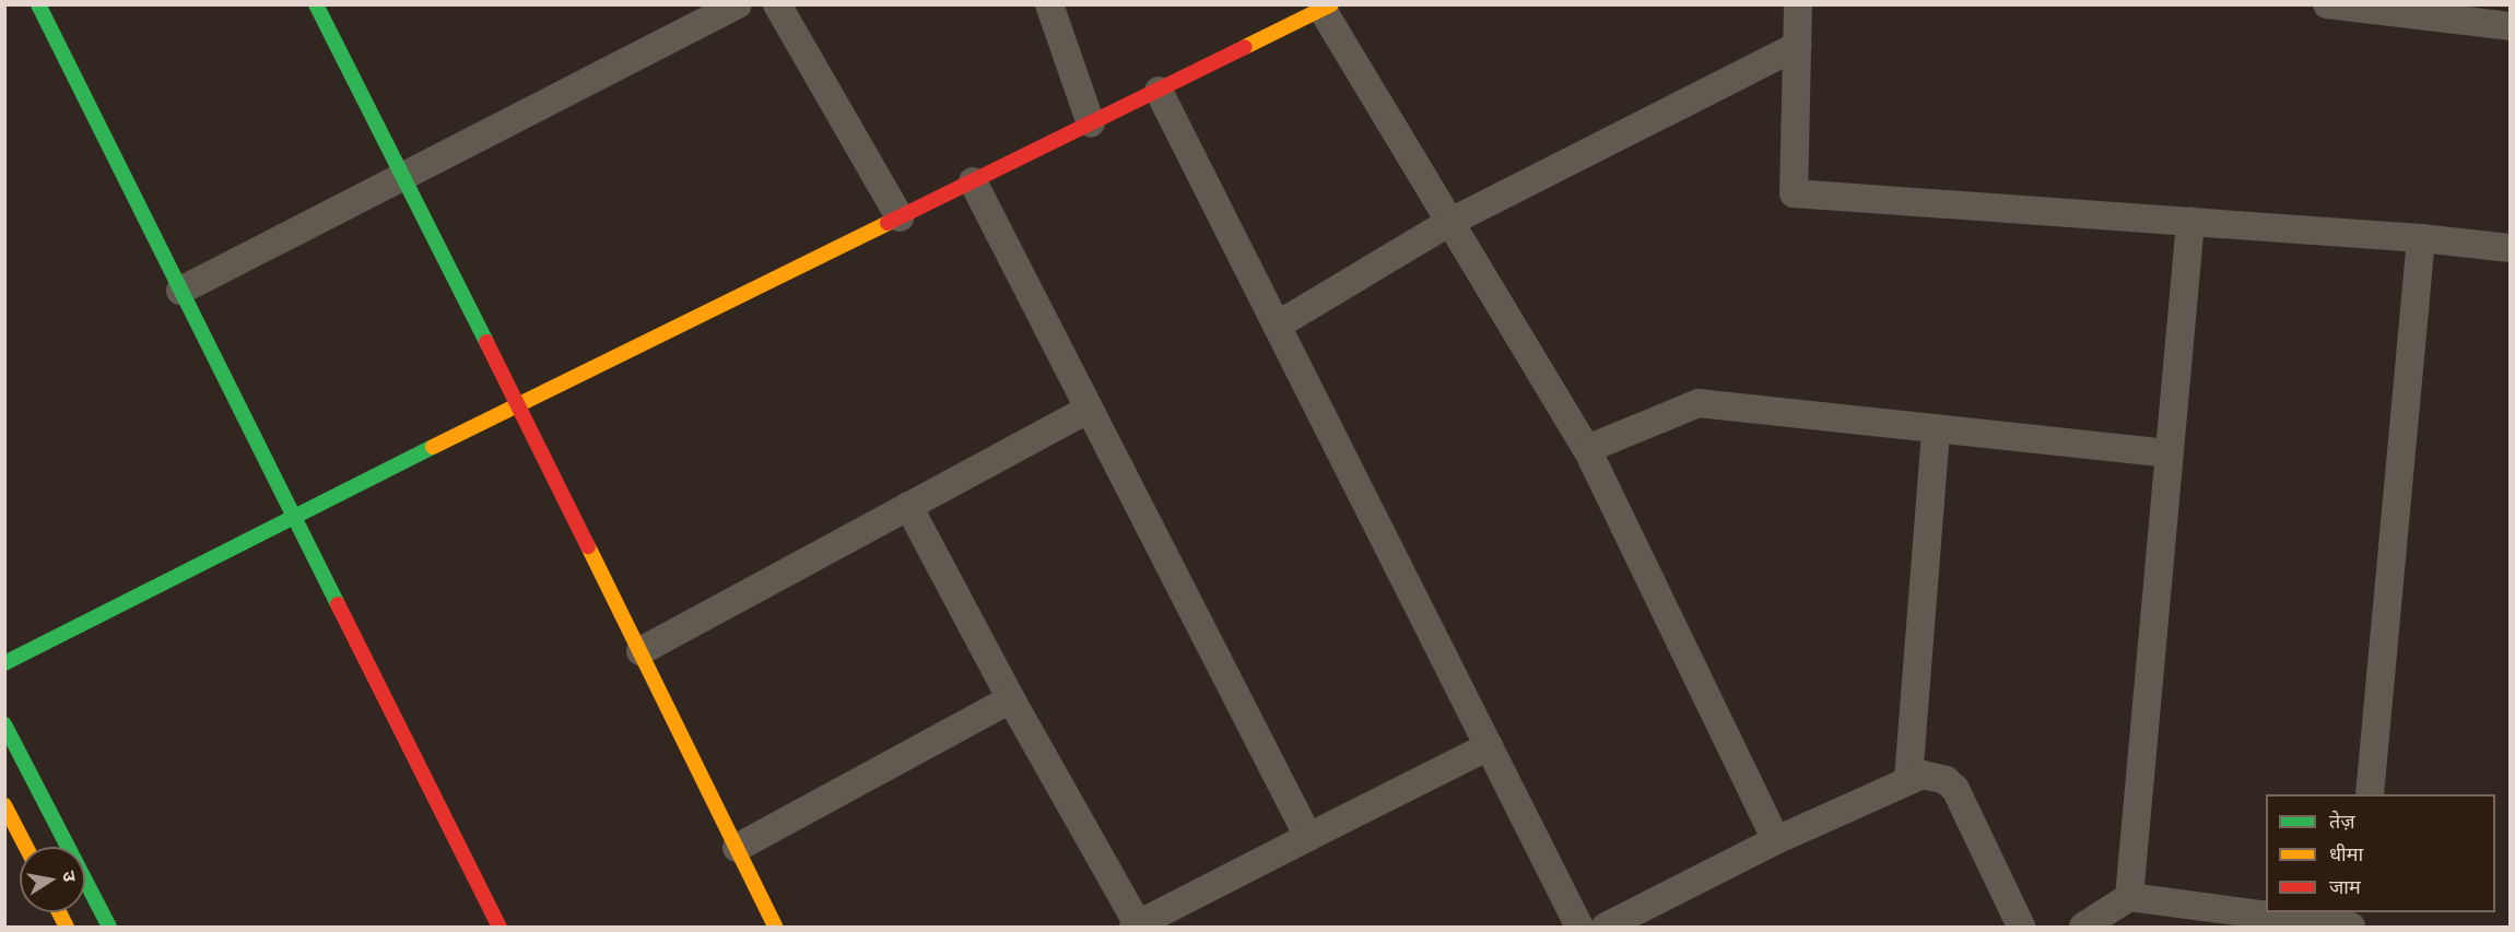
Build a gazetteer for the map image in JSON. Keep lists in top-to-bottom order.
{
  "legend": ["तेज़", "धीमा", "जाम"],
  "north": "right"
}
